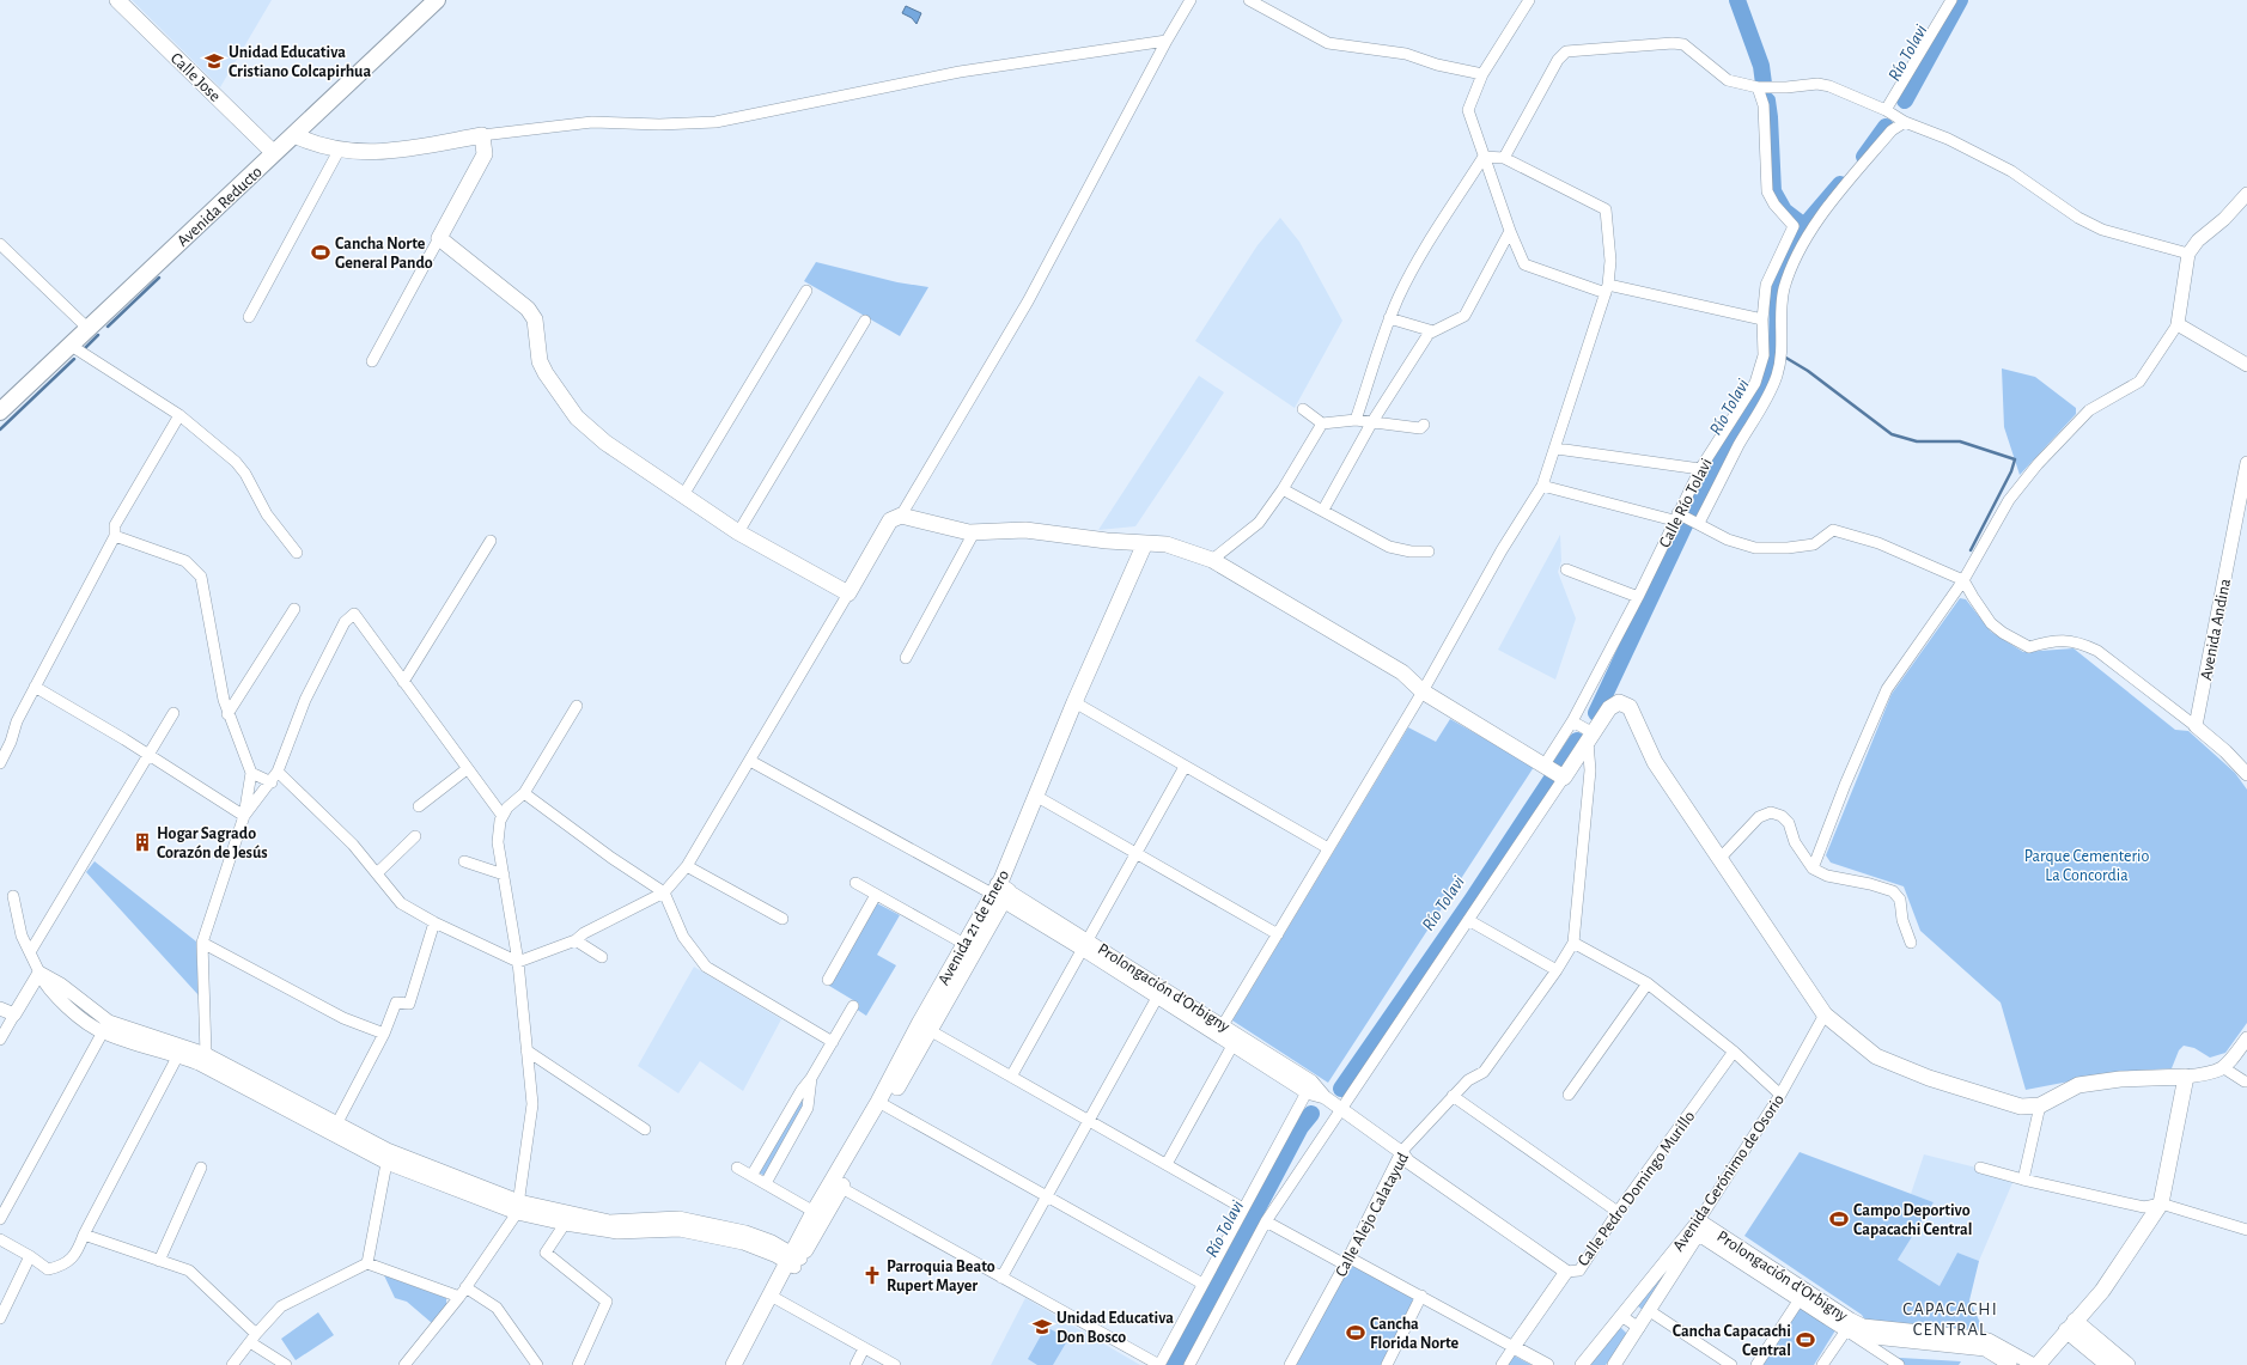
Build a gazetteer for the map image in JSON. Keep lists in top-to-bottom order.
{
  "streets": {
    "main road": ["Calle Jose", "Avenida Reducto", "Avenida 21 de Enero"],
    "street": [
      "Calle Río Tolavi",
      "Avenida Andina",
      "Prolongación d'Orbigny",
      "Avenida Gerónimo de Osorio",
      "Calle Pedro Domingo Murillo",
      "Calle Alejo Calatayud"
    ]
  },
  "crossings": [
    ["Calle Jose", "Avenida Reducto"],
    ["Avenida 21 de Enero", "Prolongación d'Orbigny"],
    ["Prolongación d'Orbigny", "Avenida Gerónimo de Osorio"],
    ["Prolongación d'Orbigny", "Calle Pedro Domingo Murillo"],
    ["Prolongación d'Orbigny", "Calle Alejo Calatayud"]
  ],
  "districts": ["CAPACACHI CENTRAL"],
  "water": ["Río Tolavi"],
  "parks": ["Parque Cementerio La Concordia"],
  "places": {
    "school or university": ["Unidad Educativa Cristiano Colcapirhua", "Unidad Educativa Don Bosco"],
    "sports": [
      "Cancha Norte General Pando",
      "Campo Deportivo Capacachi Central",
      "Cancha Florida Norte",
      "Cancha Capacachi Central"
    ],
    "building": ["Hogar Sagrado Corazón de Jesús"],
    "church": ["Parroquia Beato Rupert Mayer"]
  }
}
